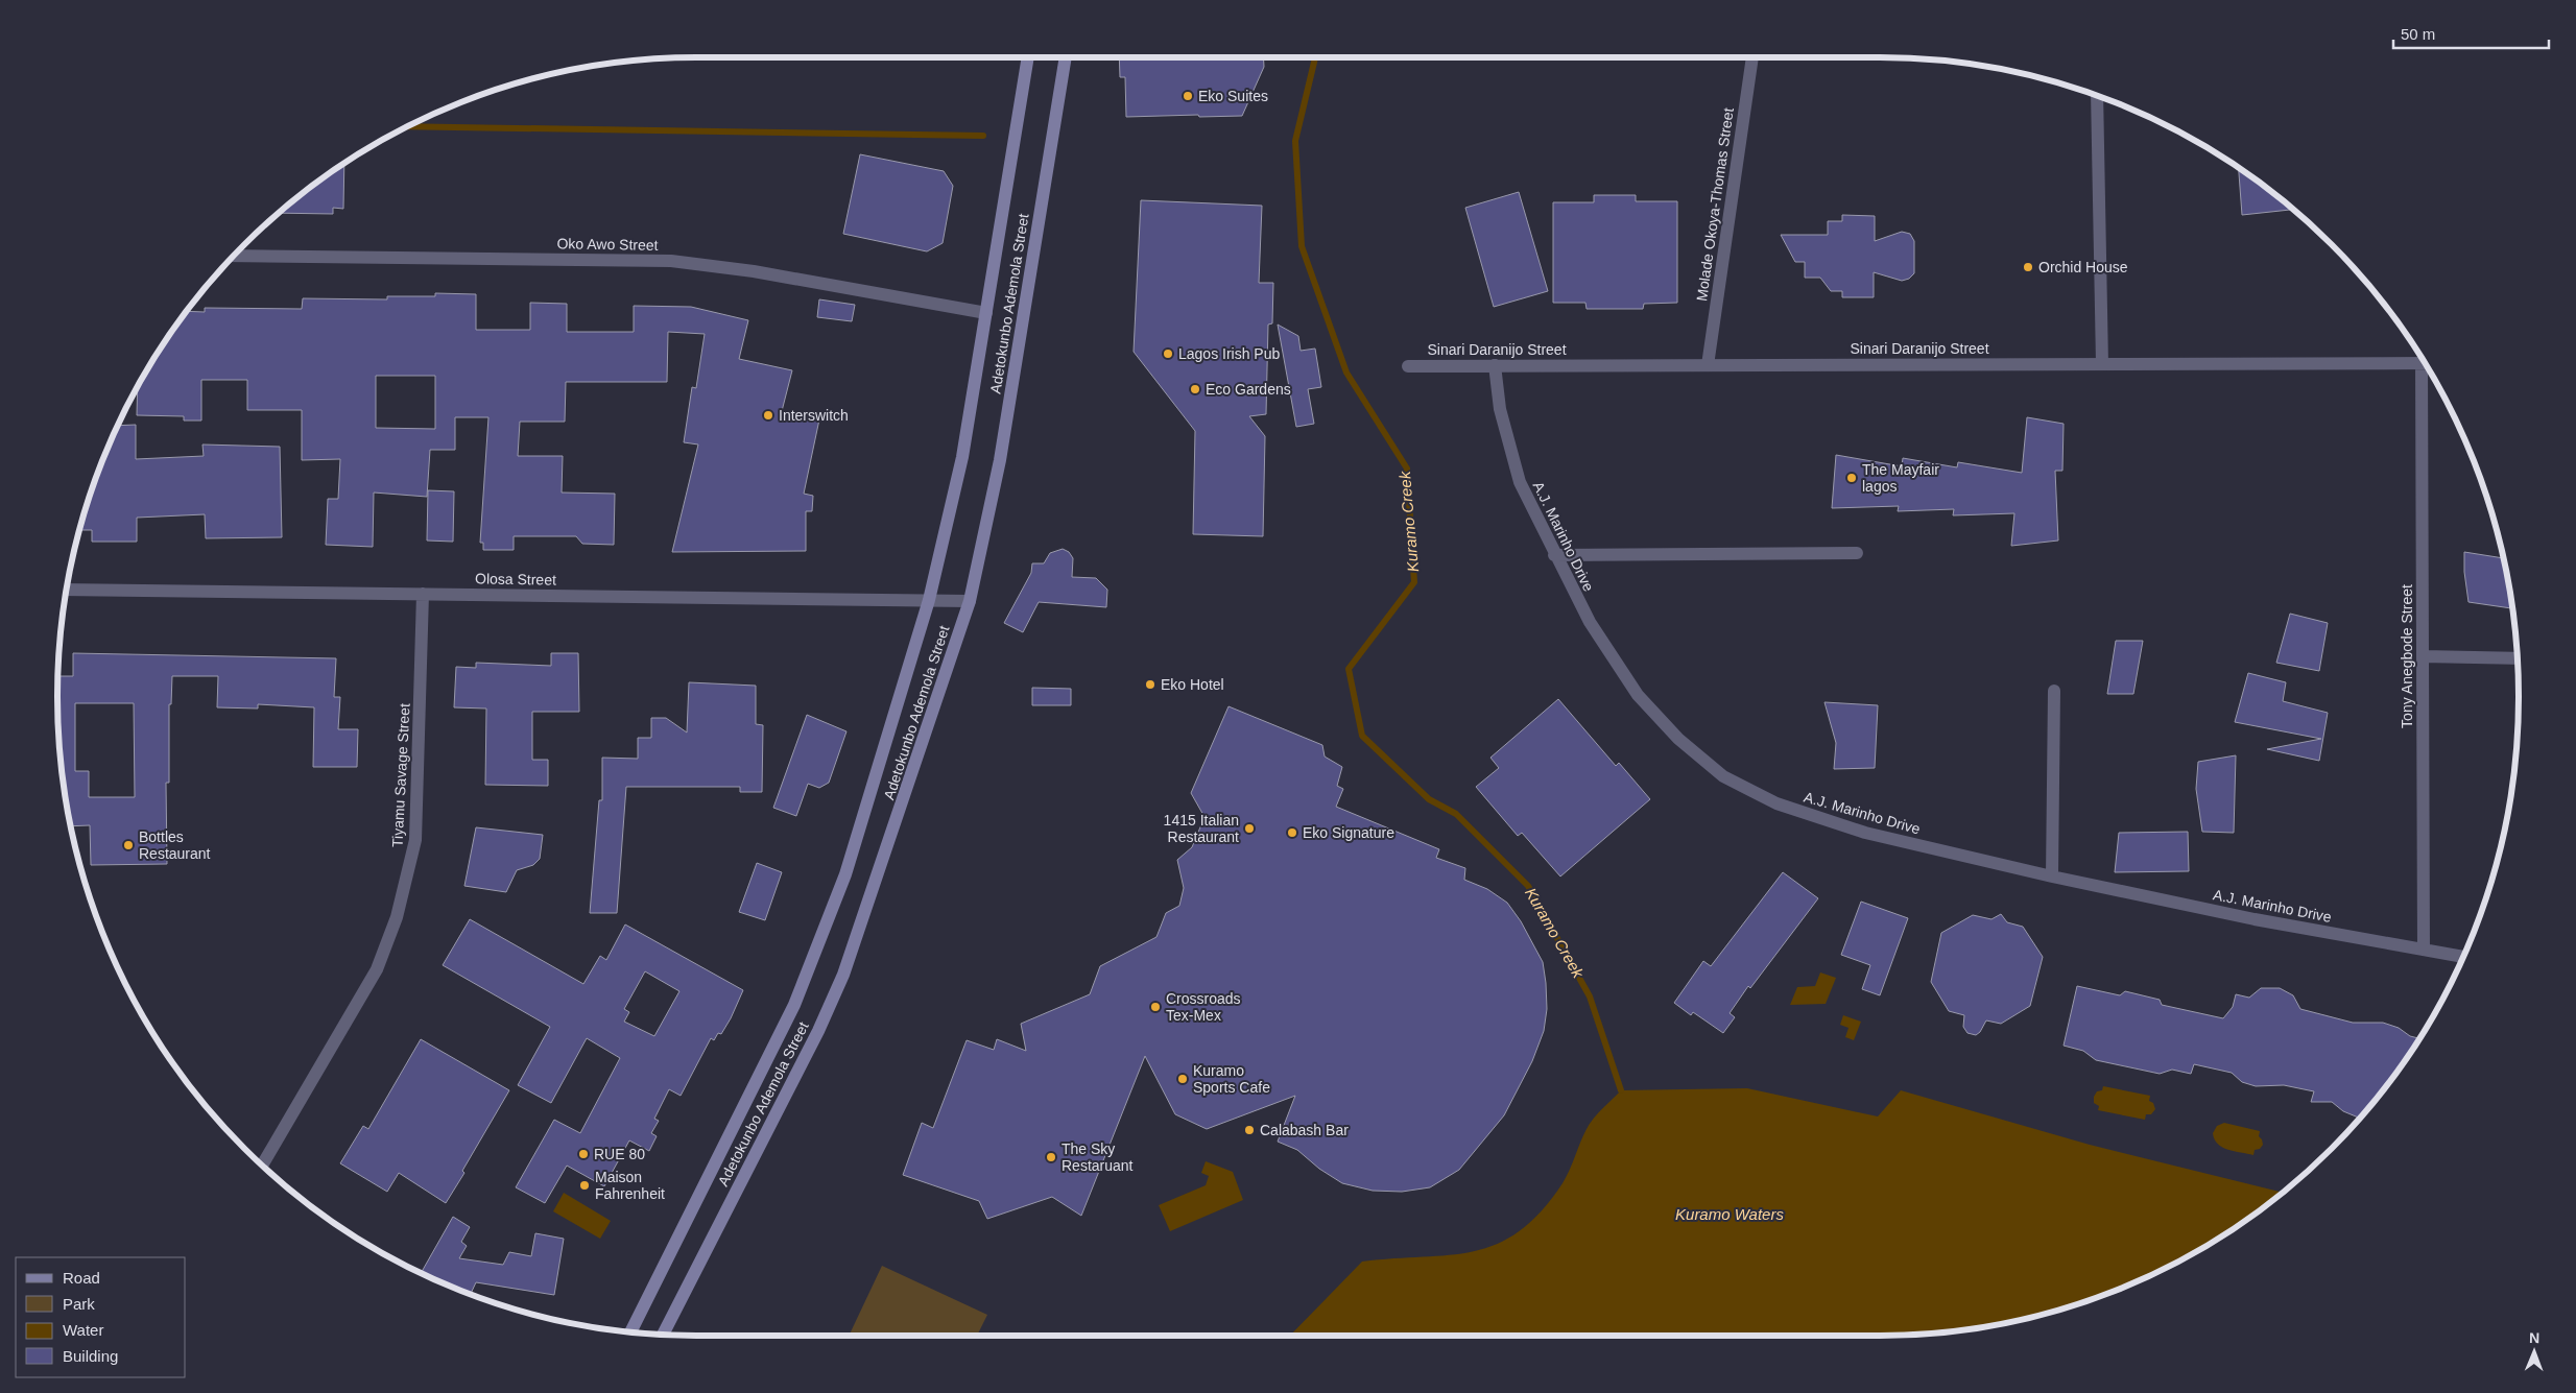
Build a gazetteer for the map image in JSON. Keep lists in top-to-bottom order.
{
  "streets": {
    "main road": ["Adetokunbo Ademola Street"],
    "street": [
      "Molade Okoya-Thomas Street",
      "Oko Awo Street",
      "Sinari Daranijo Street",
      "A.J. Marinho Drive",
      "Olosa Street",
      "Tony Anegbode Street",
      "Tiyamu Savage Street"
    ]
  },
  "crossings": [
    ["Molade Okoya-Thomas Street", "Sinari Daranijo Street"],
    ["Oko Awo Street", "Adetokunbo Ademola Street"],
    ["Adetokunbo Ademola Street", "Olosa Street"],
    ["Sinari Daranijo Street", "A.J. Marinho Drive"],
    ["A.J. Marinho Drive", "Tony Anegbode Street"],
    ["Olosa Street", "Tiyamu Savage Street"]
  ],
  "water": ["Kuramo Creek", "Kuramo Waters"],
  "places": [
    "Eko Suites",
    "Orchid House",
    "Lagos Irish Pub",
    "Eco Gardens",
    "Interswitch",
    "The Mayfair lagos",
    "Eko Hotel",
    "1415 Italian Restaurant",
    "Eko Signature",
    "Bottles Restaurant",
    "Crossroads Tex-Mex",
    "Kuramo Sports Cafe",
    "Calabash Bar",
    "RUE 80",
    "The Sky Restaruant",
    "Maison Fahrenheit"
  ],
  "legend": [
    "Road",
    "Park",
    "Water",
    "Building"
  ],
  "scale_bar": "50 m",
  "north": "top"
}
